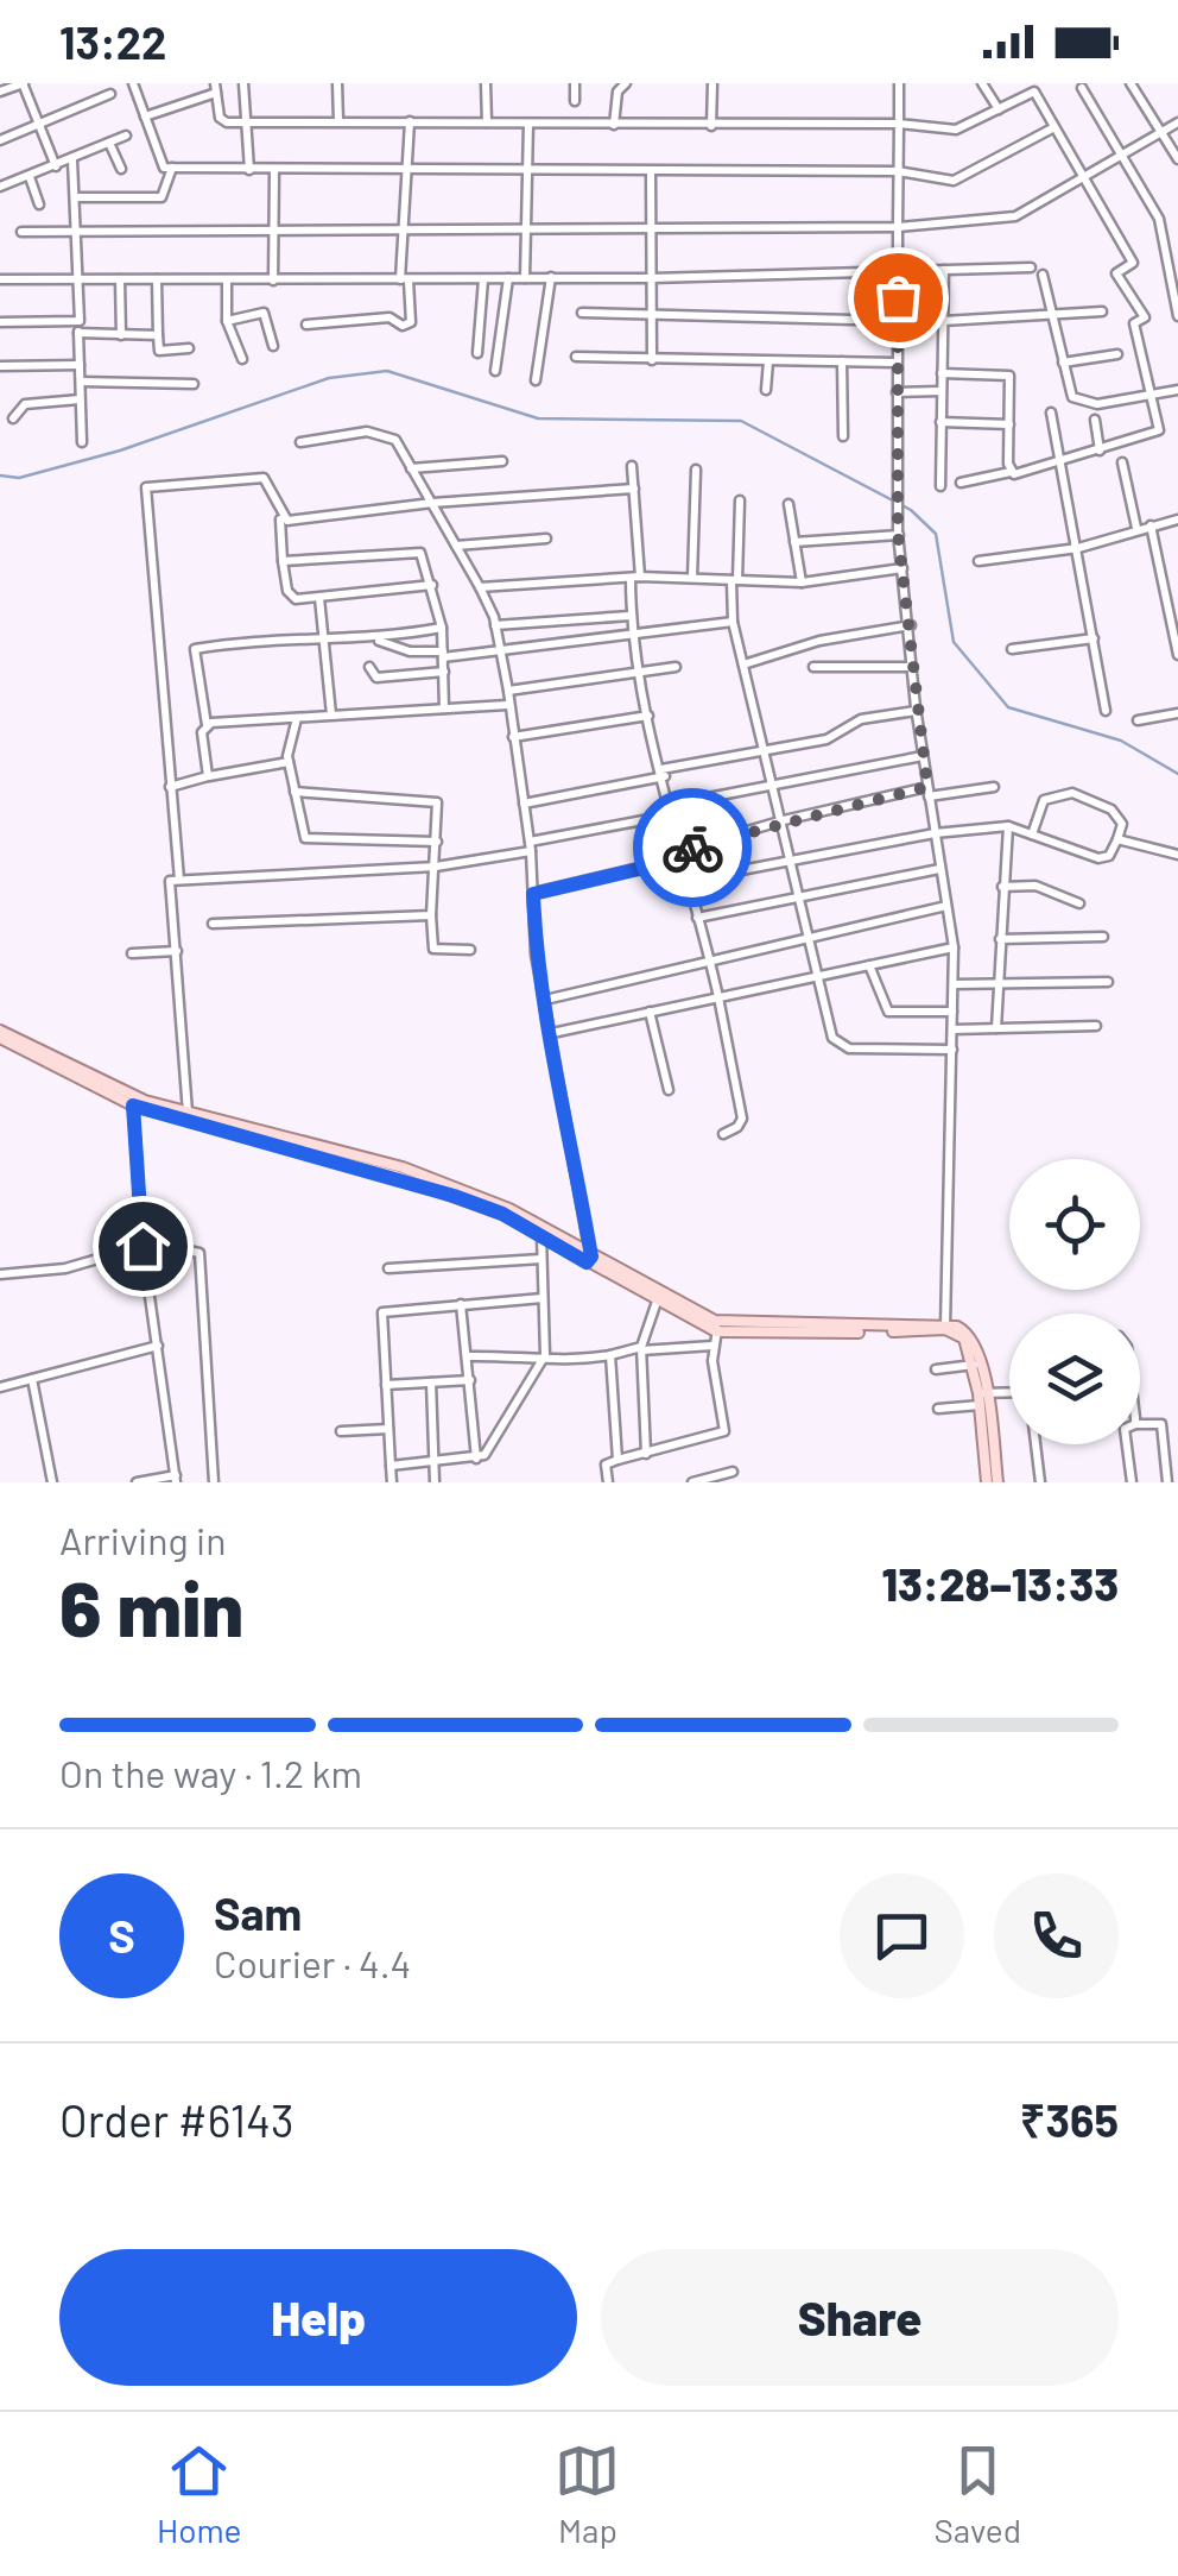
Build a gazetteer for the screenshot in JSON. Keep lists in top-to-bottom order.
{
  "page": {
    "status": "13:22",
    "heading": ["6 min", "Arriving in", "13:28–13:33"],
    "panel": [
      "Sam",
      "Courier · 4.4",
      "Order #6143",
      "₹365"
    ],
    "bar": "On the way · 1.2 km",
    "round": "S",
    "buttons": ["Help", "Share"],
    "tabs": ["Home", "Map", "Saved"]
  }
}
